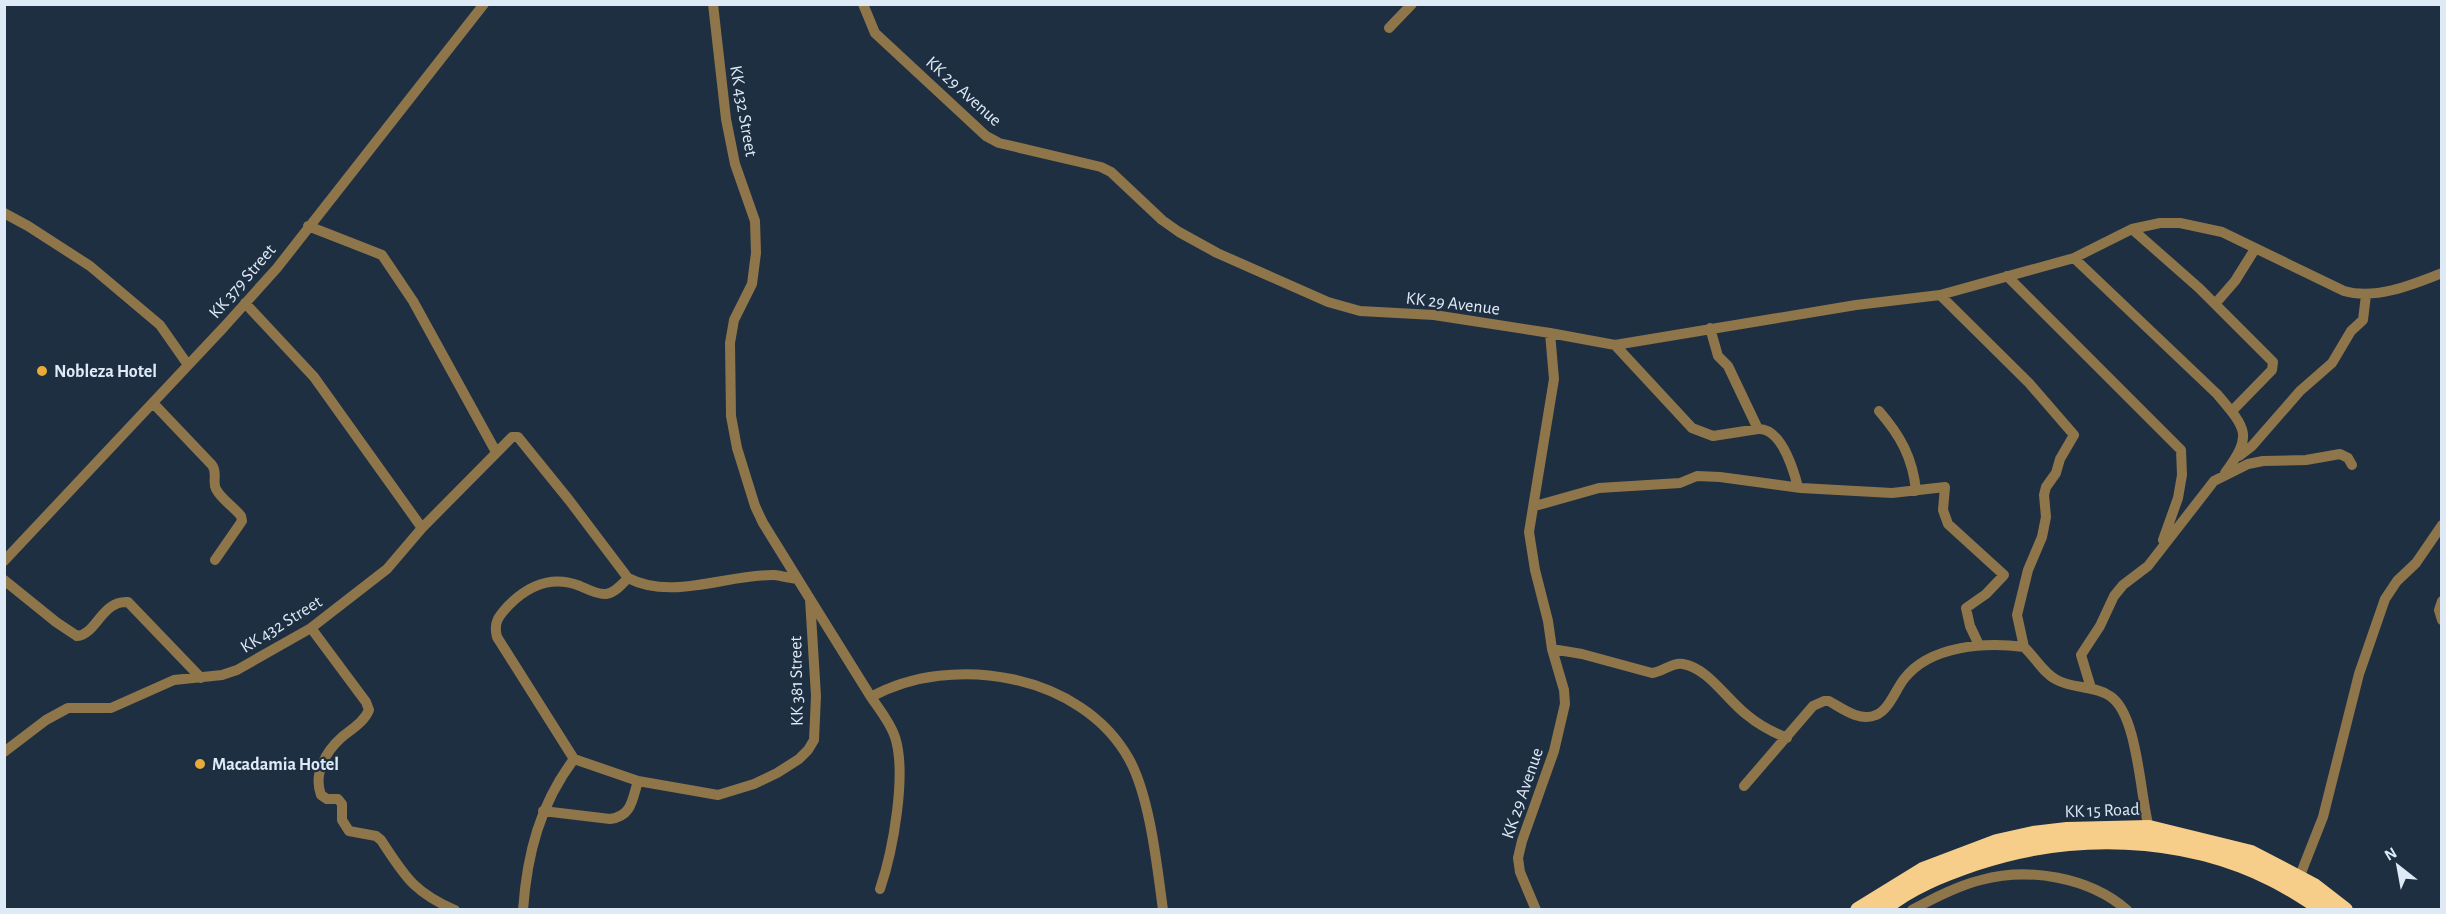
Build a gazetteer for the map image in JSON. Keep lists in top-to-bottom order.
{
  "streets": {
    "highway": ["KK 15 Road"],
    "street": [
      "KK 29 Avenue",
      "KK 432 Street",
      "KK 379 Street",
      "KK 381 Street"
    ]
  },
  "places": ["Nobleza Hotel", "Macadamia Hotel"],
  "north": "top left"
}
